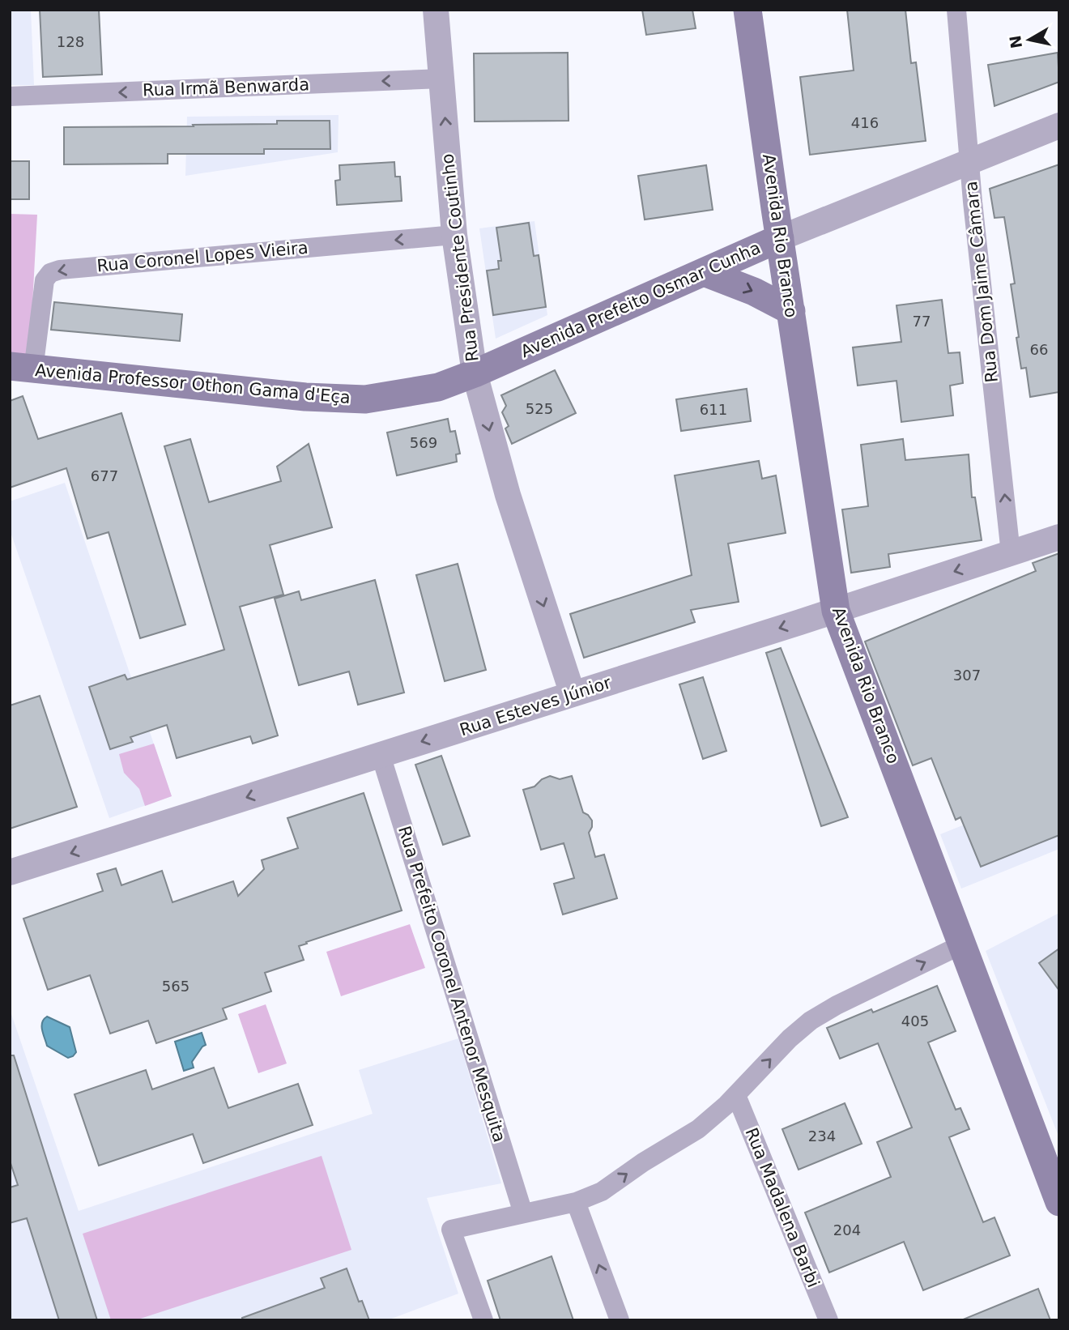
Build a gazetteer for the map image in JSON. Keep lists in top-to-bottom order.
{
  "streets": {
    "main road": ["Avenida Rio Branco", "Avenida Prefeito Osmar Cunha", "Avenida Professor Othon Gama d'Eça"],
    "street": [
      "Rua Irmã Benwarda",
      "Rua Coronel Lopes Vieira",
      "Rua Presidente Coutinho",
      "Rua Dom Jaime Câmara",
      "Rua Esteves Júnior",
      "Rua Prefeito Coronel Antenor Mesquita",
      "Rua Madalena Barbi"
    ]
  },
  "crossings": [
    ["Rua Irmã Benwarda", "Rua Presidente Coutinho"],
    ["Avenida Rio Branco", "Avenida Prefeito Osmar Cunha"],
    ["Avenida Rio Branco", "Rua Esteves Júnior"],
    ["Rua Coronel Lopes Vieira", "Rua Presidente Coutinho"],
    ["Rua Coronel Lopes Vieira", "Avenida Professor Othon Gama d'Eça"],
    ["Rua Presidente Coutinho", "Avenida Prefeito Osmar Cunha"],
    ["Rua Presidente Coutinho", "Avenida Professor Othon Gama d'Eça"],
    ["Rua Presidente Coutinho", "Rua Esteves Júnior"],
    ["Rua Dom Jaime Câmara", "Avenida Prefeito Osmar Cunha"],
    ["Rua Dom Jaime Câmara", "Rua Esteves Júnior"],
    ["Avenida Prefeito Osmar Cunha", "Avenida Professor Othon Gama d'Eça"],
    ["Rua Esteves Júnior", "Rua Prefeito Coronel Antenor Mesquita"]
  ],
  "one_way": [
    "Rua Irmã Benwarda",
    "Rua Coronel Lopes Vieira",
    "Rua Dom Jaime Câmara",
    "Rua Esteves Júnior"
  ],
  "house_numbers": [
    "128",
    "416",
    "77",
    "66",
    "525",
    "611",
    "569",
    "677",
    "307",
    "565",
    "405",
    "234",
    "204"
  ],
  "north": "left"
}
